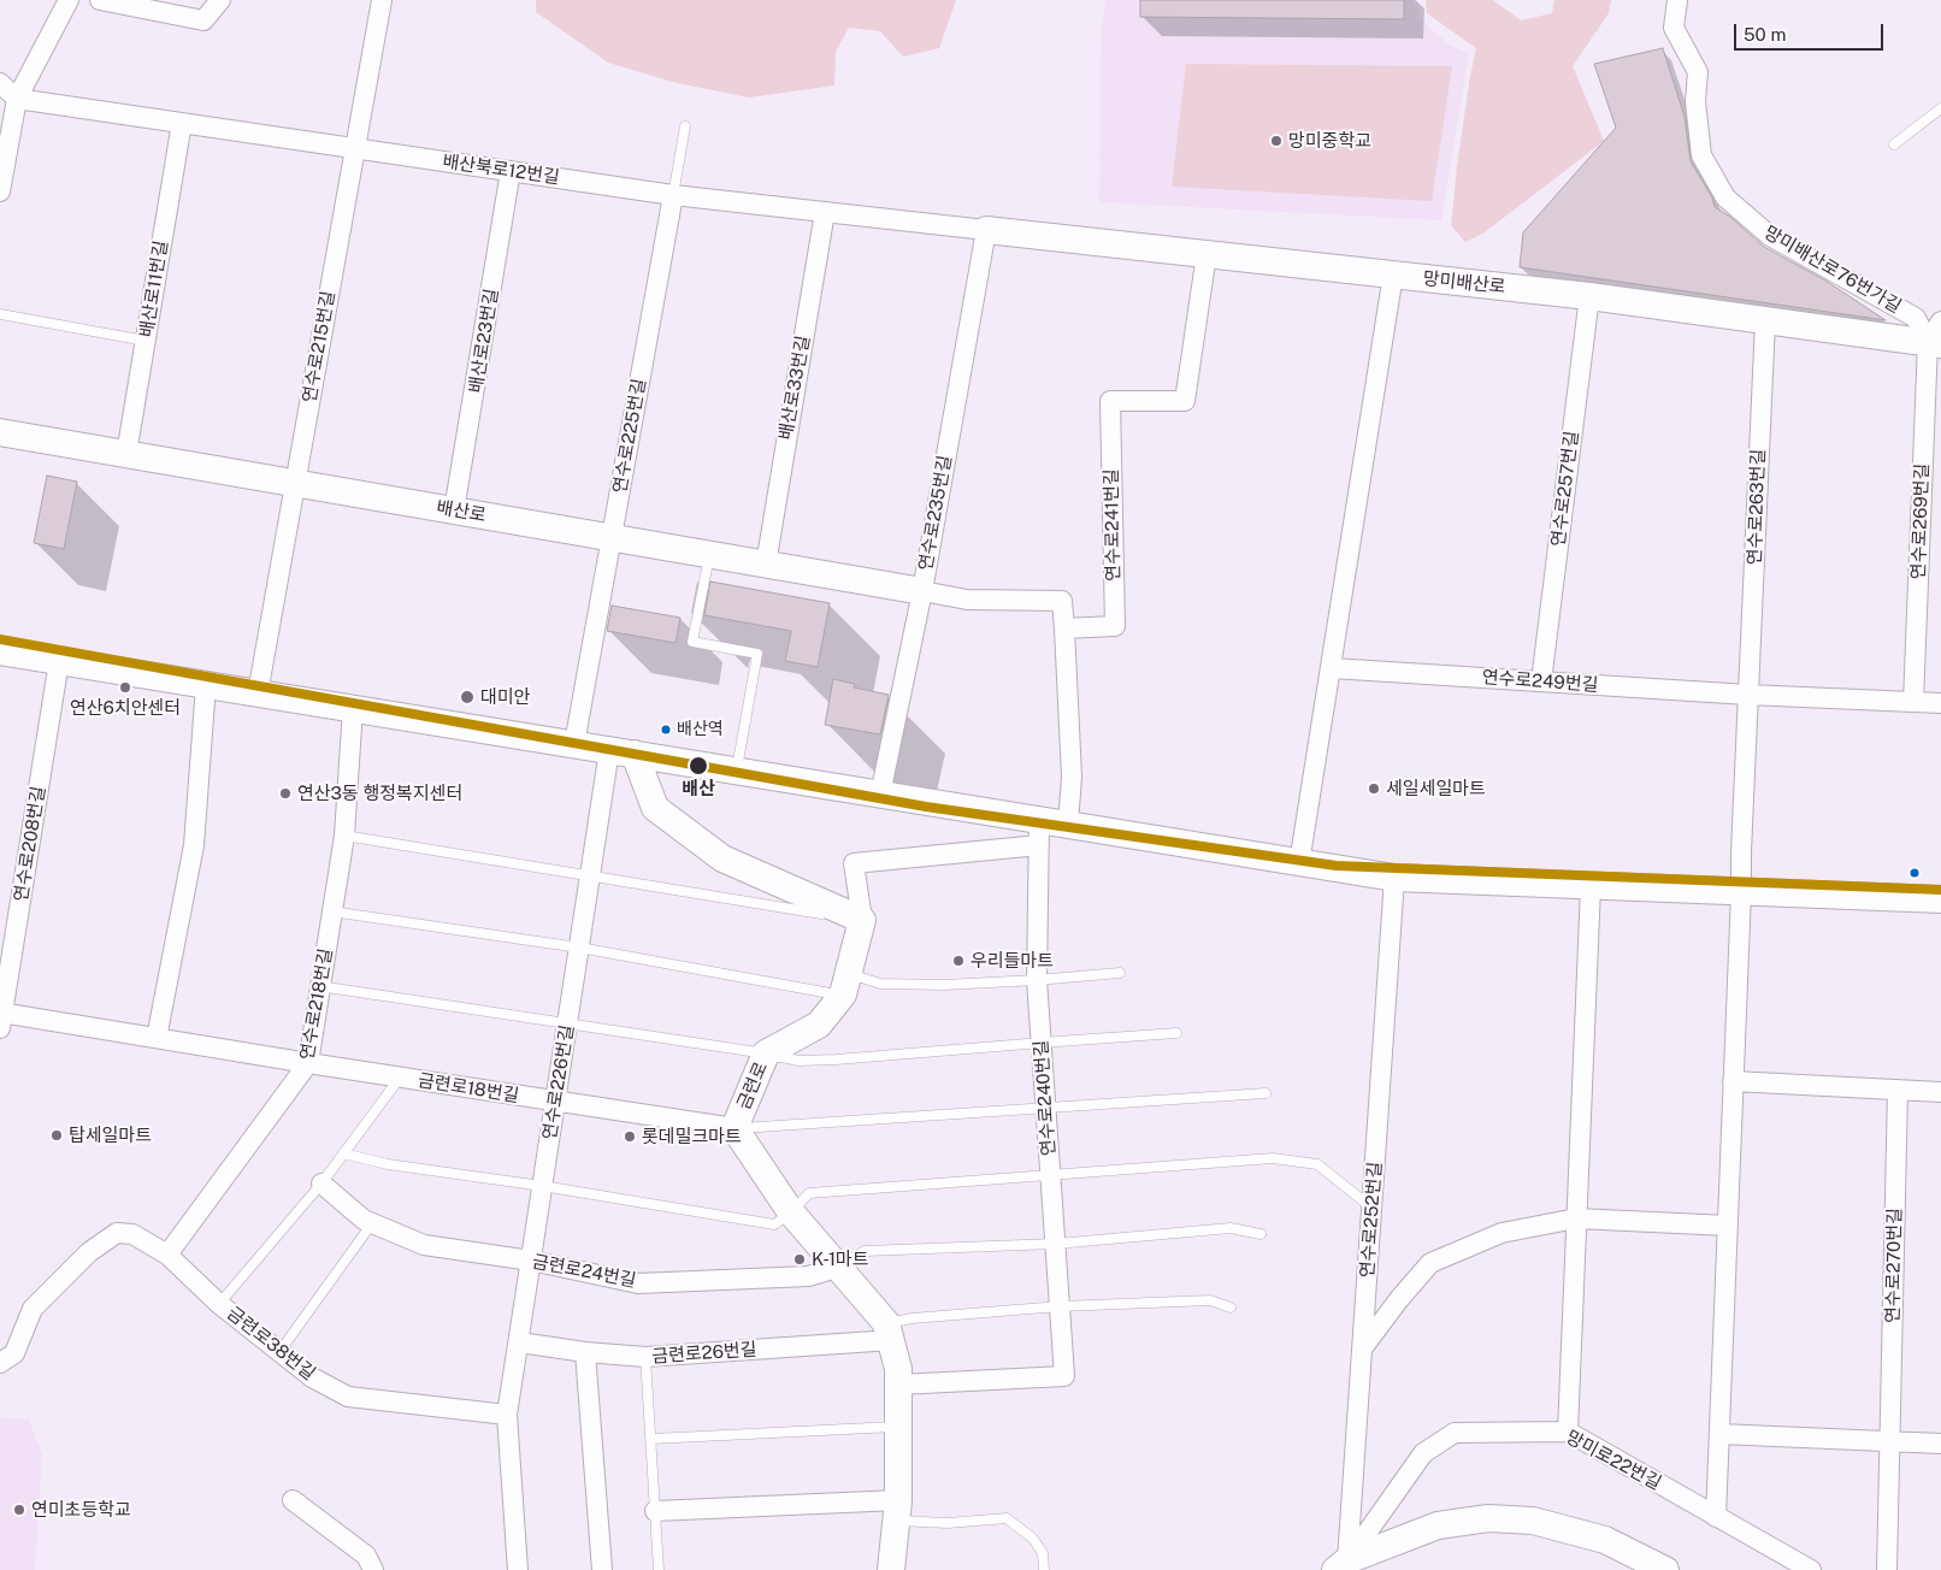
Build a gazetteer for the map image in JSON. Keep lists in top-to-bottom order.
{
  "streets": {
    "street": [
      "배산북로12번길",
      "망미배산로76번가길",
      "망미배산로",
      "배산로11번길",
      "배산로23번길",
      "연수로215번길",
      "배산로33번길",
      "연수로225번길",
      "연수로257번길",
      "연수로263번길",
      "배산로",
      "연수로235번길",
      "연수로269번길",
      "연수로241번길",
      "연수로249번길",
      "연수로208번길",
      "연수로218번길",
      "연수로226번길",
      "금련로",
      "금련로18번길",
      "연수로240번길",
      "연수로252번길",
      "연수로270번길",
      "금련로24번길",
      "금련로38번길",
      "금련로26번길",
      "망미로22번길"
    ]
  },
  "crossings": [
    ["배산북로12번길", "망미배산로"],
    ["배산북로12번길", "배산로11번길"],
    ["배산북로12번길", "배산로23번길"],
    ["배산북로12번길", "연수로215번길"],
    ["배산북로12번길", "배산로33번길"],
    ["배산북로12번길", "연수로225번길"],
    ["배산북로12번길", "연수로235번길"],
    ["망미배산로76번가길", "망미배산로"],
    ["망미배산로76번가길", "연수로269번길"],
    ["망미배산로", "연수로257번길"],
    ["망미배산로", "연수로263번길"],
    ["망미배산로", "연수로235번길"],
    ["망미배산로", "연수로269번길"],
    ["망미배산로", "연수로241번길"],
    ["배산로11번길", "배산로"],
    ["배산로23번길", "배산로"],
    ["연수로215번길", "배산로"],
    ["배산로33번길", "배산로"],
    ["연수로225번길", "배산로"],
    ["연수로257번길", "연수로249번길"],
    ["연수로263번길", "연수로249번길"],
    ["연수로263번길", "망미로22번길"],
    ["배산로", "연수로235번길"],
    ["연수로208번길", "금련로18번길"],
    ["연수로218번길", "금련로18번길"],
    ["연수로218번길", "금련로38번길"],
    ["연수로226번길", "금련로18번길"],
    ["연수로226번길", "금련로24번길"],
    ["연수로226번길", "금련로38번길"],
    ["연수로226번길", "금련로26번길"],
    ["금련로", "금련로18번길"],
    ["금련로", "금련로24번길"],
    ["금련로", "금련로26번길"],
    ["연수로252번길", "망미로22번길"]
  ],
  "places": [
    "망미중학교",
    "연산6치안센터",
    "대미안",
    "배산역",
    "배산",
    "세일세일마트",
    "연산3동 행정복지센터",
    "우리들마트",
    "탑세일마트",
    "롯데밀크마트",
    "K-1마트",
    "연미초등학교"
  ],
  "scale_bar": "50 m"
}
